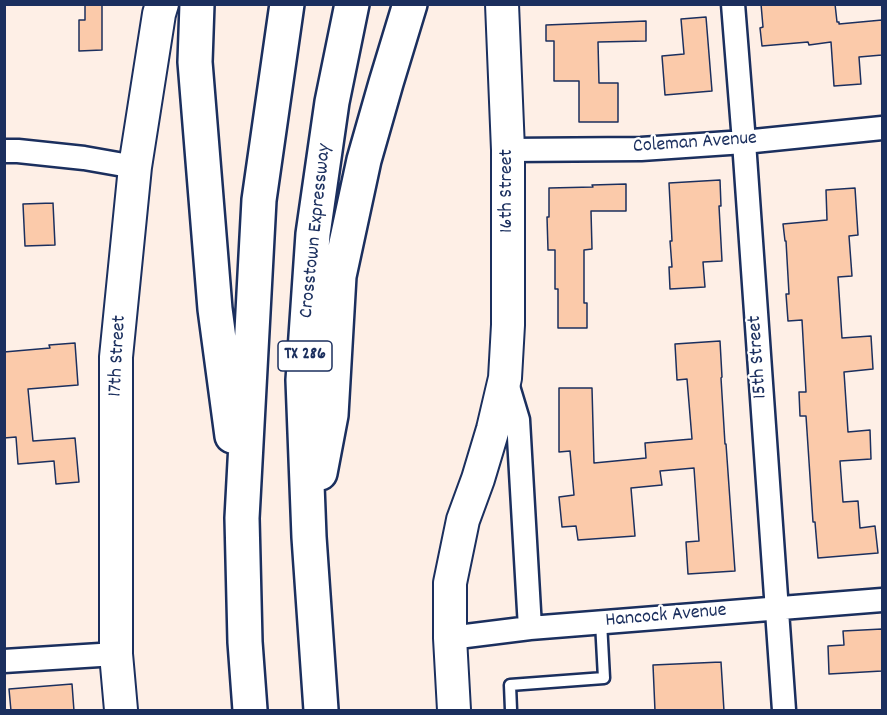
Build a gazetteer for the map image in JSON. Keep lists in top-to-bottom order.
{
  "streets": {
    "highway": ["Crosstown Expressway", "TX 286"],
    "main road": ["16th Street", "17th Street"],
    "street": ["Coleman Avenue", "15th Street", "Hancock Avenue"]
  },
  "crossings": [
    ["Coleman Avenue", "16th Street"],
    ["Coleman Avenue", "15th Street"],
    ["16th Street", "Hancock Avenue"],
    ["15th Street", "Hancock Avenue"]
  ]
}
